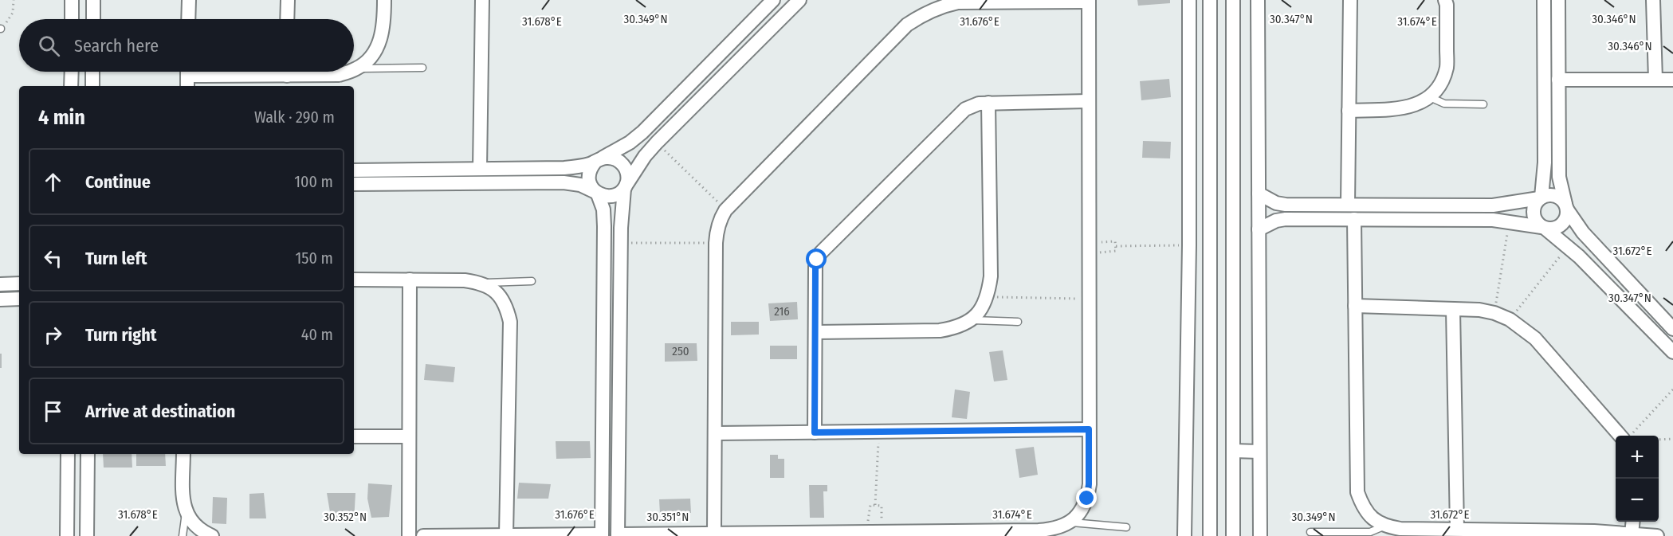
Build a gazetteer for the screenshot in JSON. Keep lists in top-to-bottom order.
{
  "house_numbers": ["216", "250"],
  "page": {
    "search": "Search here",
    "heading": ["4 min", "Walk · 290 m"],
    "list": [
      ["Continue", "100 m"],
      ["Turn left", "150 m"],
      ["Turn right", "40 m"],
      "Arrive at destination"
    ],
    "map_buttons": ["+", "−"]
  },
  "coordinates": [
    "30.346°N",
    "30.349°N",
    "30.347°N",
    "31.678°E",
    "31.676°E",
    "31.674°E",
    "31.672°E",
    "30.352°N",
    "30.351°N"
  ]
}
